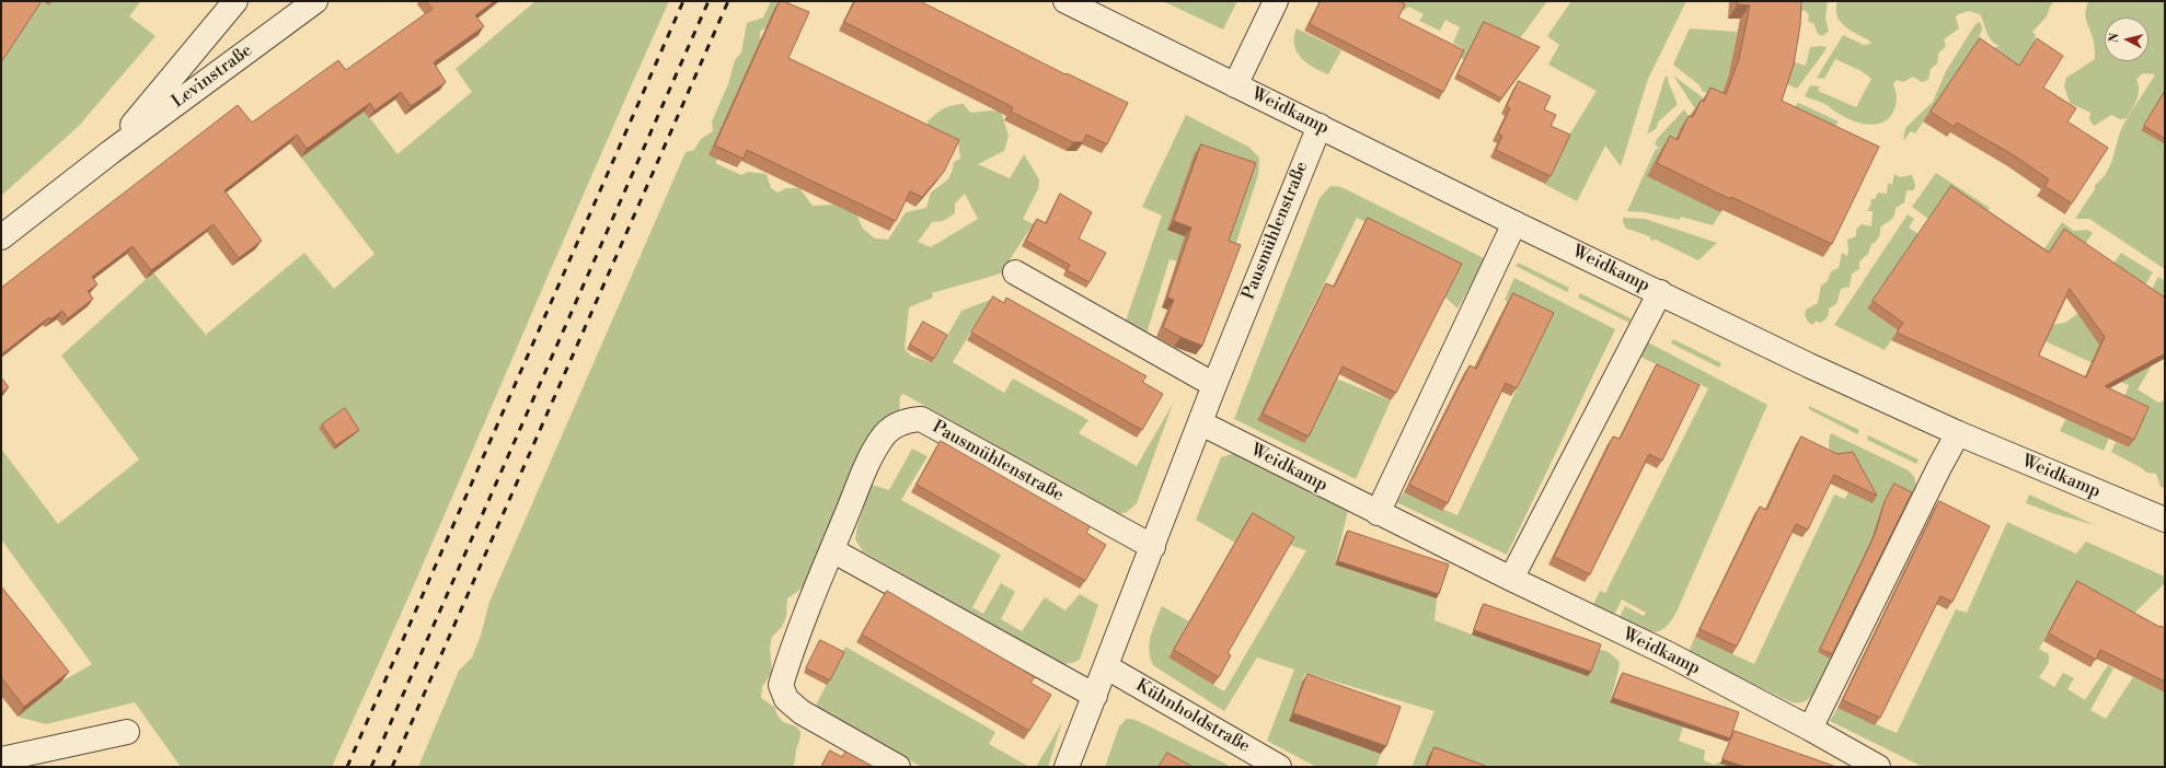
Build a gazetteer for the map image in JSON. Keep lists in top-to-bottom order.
{
  "streets": {
    "street": [
      "Levinstraße",
      "Weidkamp",
      "Pausmühlenstraße",
      "Kühnholdstraße"
    ]
  },
  "crossings": [
    ["Weidkamp", "Pausmühlenstraße"],
    ["Pausmühlenstraße", "Kühnholdstraße"]
  ],
  "north": "left"
}
